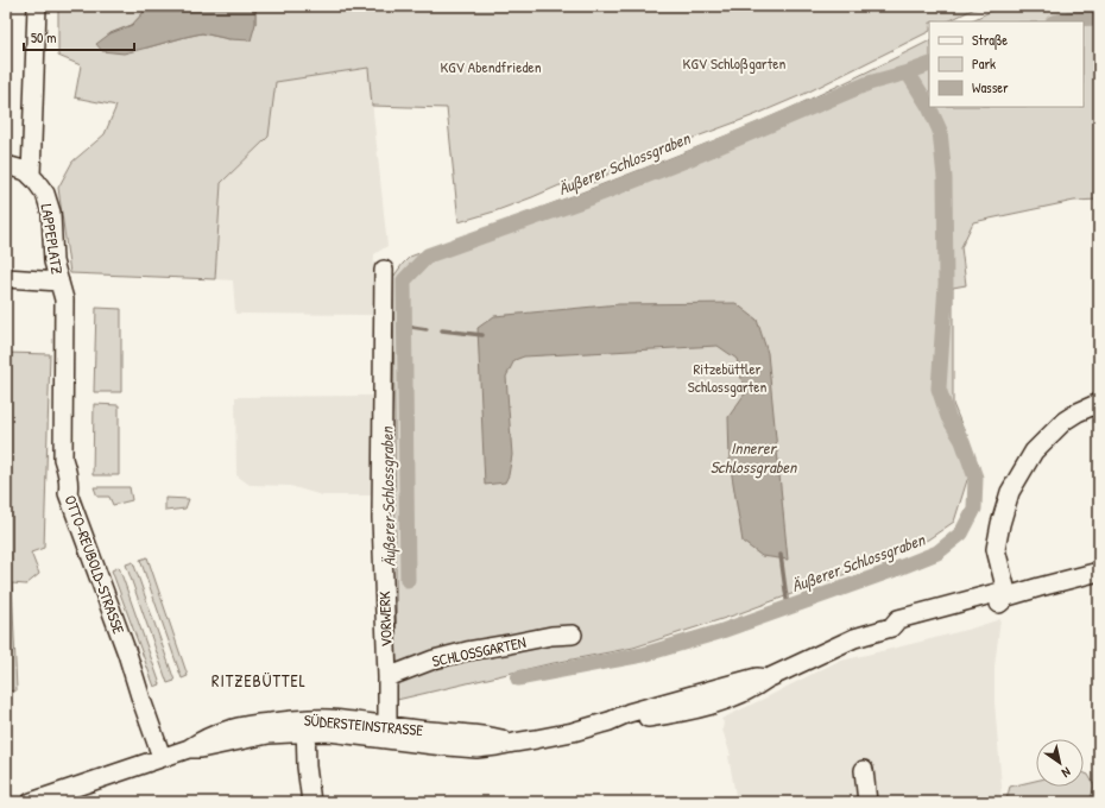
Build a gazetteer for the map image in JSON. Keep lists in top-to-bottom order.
{
  "streets": {
    "street": [
      "LAPPEPLATZ",
      "OTTO-REUBOLD-STRASSE",
      "VORWERK",
      "SCHLOSSGARTEN",
      "SÜDERSTEINSTRASSE"
    ]
  },
  "crossings": [
    ["LAPPEPLATZ", "OTTO-REUBOLD-STRASSE"],
    ["OTTO-REUBOLD-STRASSE", "SÜDERSTEINSTRASSE"],
    ["VORWERK", "SCHLOSSGARTEN"],
    ["VORWERK", "SÜDERSTEINSTRASSE"]
  ],
  "districts": ["RITZEBÜTTEL"],
  "water": ["Äußerer Schlossgraben", "Innerer Schlossgraben"],
  "parks": ["KGV Schloßgarten", "KGV Abendfrieden", "Ritzebüttler Schlossgarten"],
  "legend": ["Straße", "Park", "Wasser"],
  "scale_bar": "50 m",
  "north": "bottom right"
}
